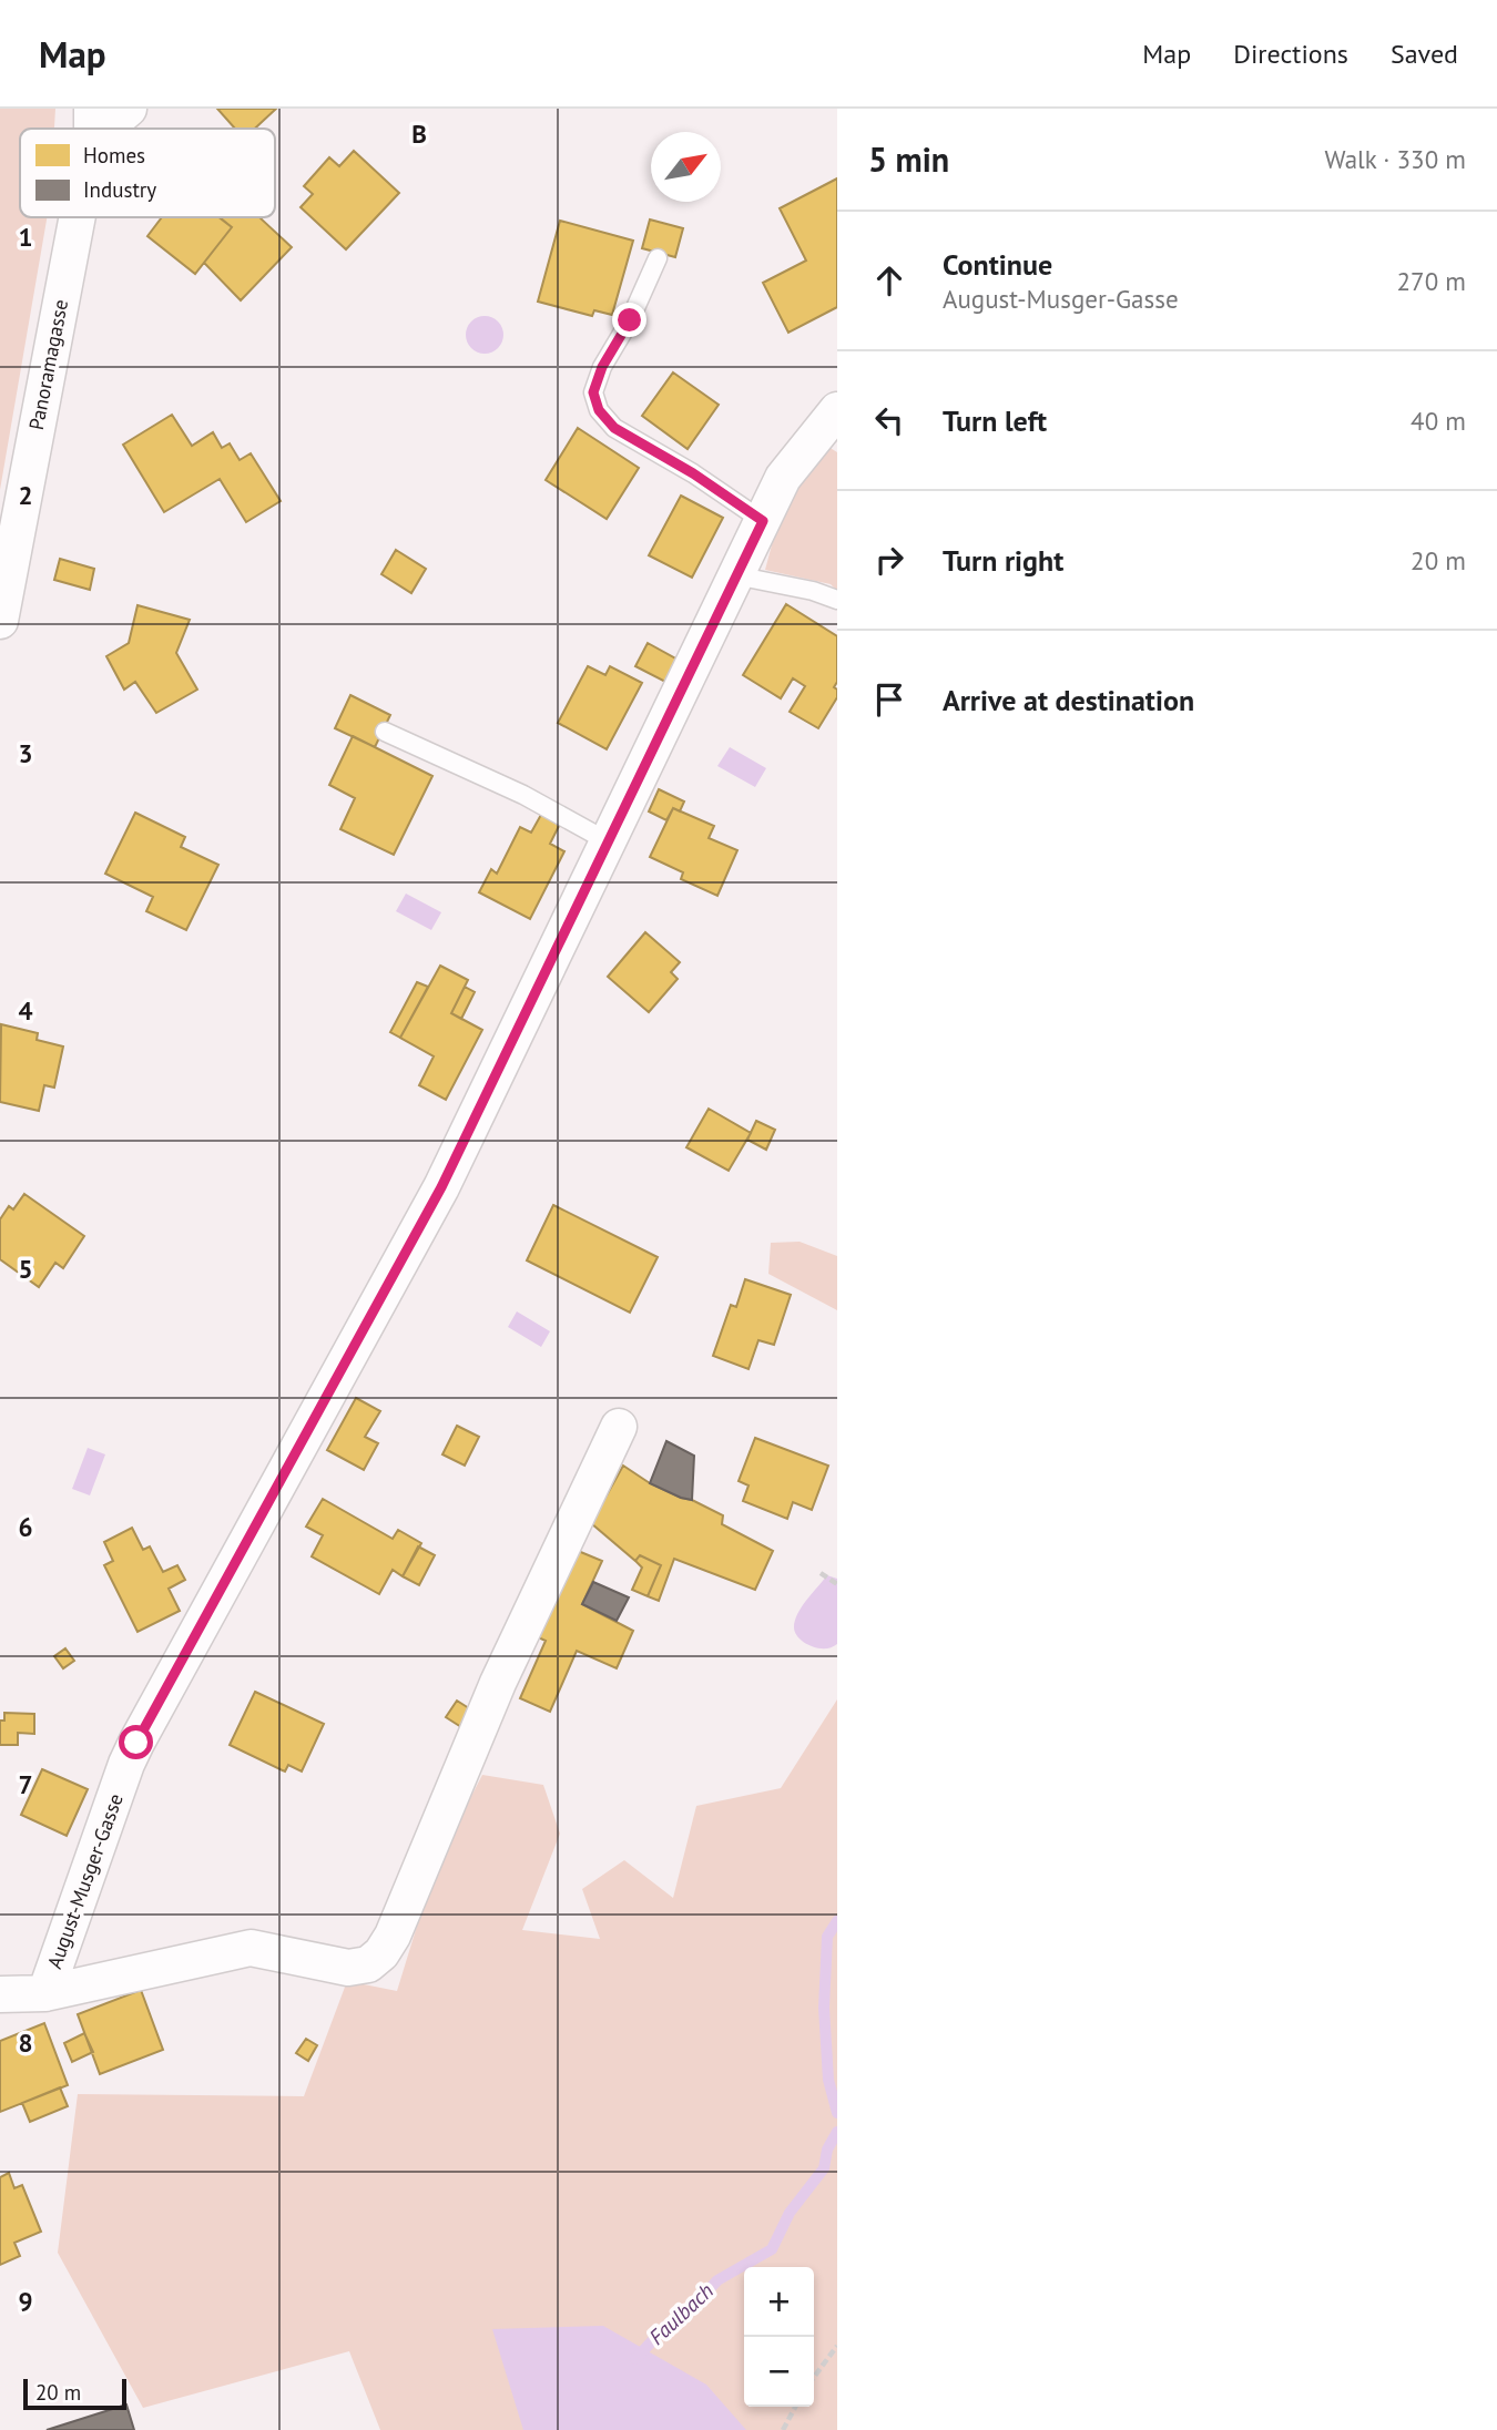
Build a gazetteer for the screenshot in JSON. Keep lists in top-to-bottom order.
{
  "streets": {
    "street": ["Panoramagasse", "August-Musger-Gasse"]
  },
  "water": ["Faulbach"],
  "legend": ["Homes", "Industry"],
  "scale_bar": "20 m",
  "north": "top right",
  "page": {
    "header": "Map",
    "nav": ["Map", "Directions", "Saved"],
    "heading": ["5 min", "Walk · 330 m"],
    "list": [
      ["Continue", "August-Musger-Gasse", "270 m"],
      ["Turn left", "40 m"],
      ["Turn right", "20 m"],
      "Arrive at destination"
    ],
    "map_buttons": ["+", "−"],
    "scale": "20 m"
  },
  "grid": {
    "columns": ["B"],
    "rows": [
      "1",
      "2",
      "3",
      "4",
      "5",
      "6",
      "7",
      "8",
      "9"
    ]
  }
}
